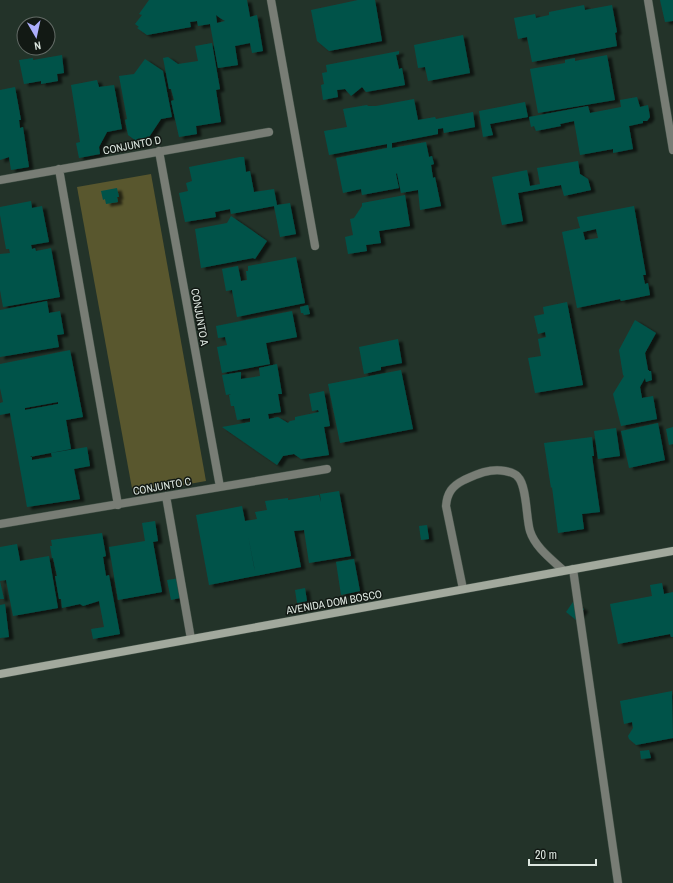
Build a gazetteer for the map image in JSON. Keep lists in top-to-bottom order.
{
  "streets": {
    "street": [
      "CONJUNTO D",
      "CONJUNTO A",
      "CONJUNTO C",
      "AVENIDA DOM BOSCO"
    ]
  },
  "crossings": [
    ["CONJUNTO D", "CONJUNTO A"],
    ["CONJUNTO A", "CONJUNTO C"]
  ],
  "scale_bar": "20 m",
  "north": "bottom"
}
